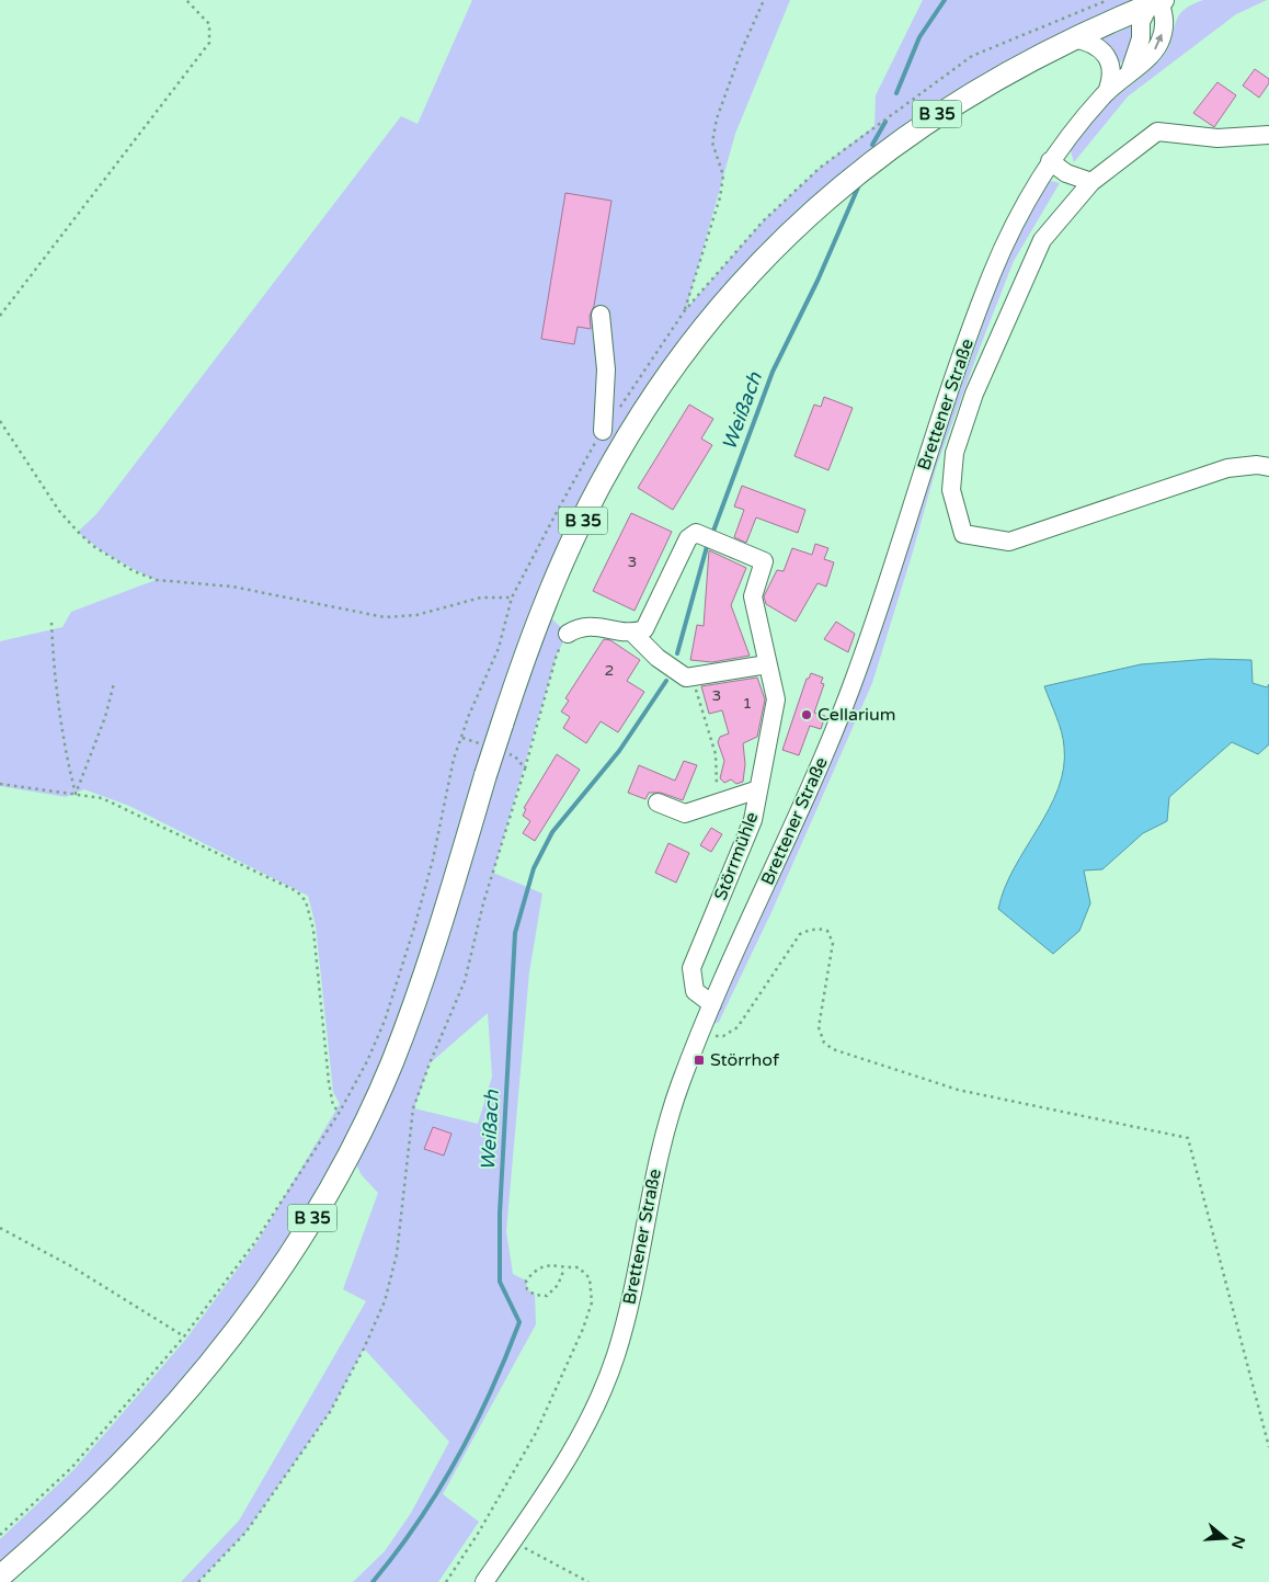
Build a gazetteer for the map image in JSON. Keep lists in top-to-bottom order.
{
  "streets": {
    "main road": ["B 35"],
    "street": ["Brettener Straße", "Störrmühle"]
  },
  "crossings": [
    ["B 35", "Brettener Straße"],
    ["Brettener Straße", "Störrmühle"]
  ],
  "water": ["Weißach"],
  "places": {
    "other": ["Cellarium"],
    "transit": ["Störrhof"]
  },
  "house_numbers": [
    "3",
    "2",
    "3",
    "1"
  ],
  "north": "right"
}
